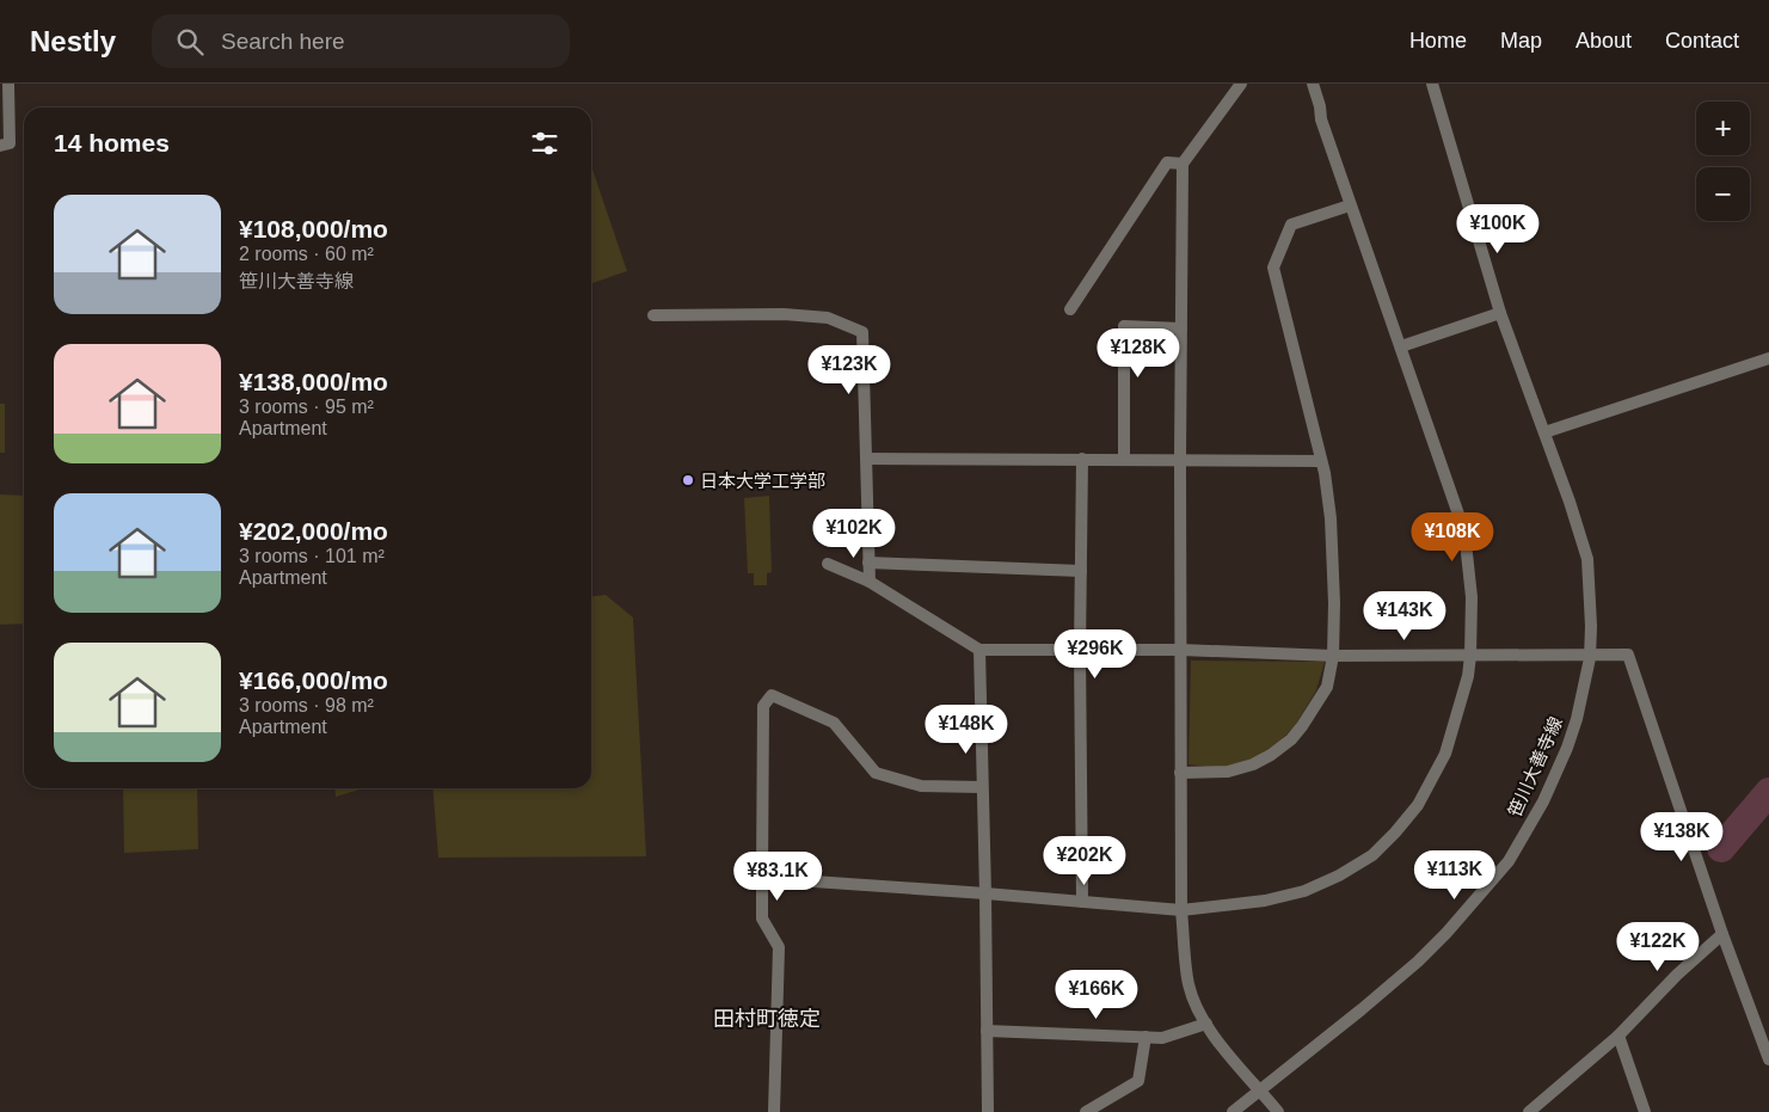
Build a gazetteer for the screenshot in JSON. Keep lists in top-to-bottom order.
{
  "streets": {
    "street": ["笹川大善寺線"]
  },
  "districts": ["田村町徳定"],
  "places": ["日本大学工学部"],
  "page": {
    "header": "Nestly",
    "search": "Search here",
    "nav": [
      "Home",
      "Map",
      "About",
      "Contact"
    ],
    "map_buttons": ["+", "−"],
    "heading": "14 homes",
    "list": [
      {
        "name": "¥108,000/mo",
        "note": "2 rooms · 60 m² · 笹川大善寺線"
      },
      {
        "name": "¥138,000/mo",
        "note": "3 rooms · 95 m² · Apartment"
      },
      {
        "name": "¥202,000/mo",
        "note": "3 rooms · 101 m² · Apartment"
      },
      {
        "name": "¥166,000/mo",
        "note": "3 rooms · 98 m² · Apartment"
      }
    ],
    "price": [
      "¥100K",
      "¥128K",
      "¥123K",
      "¥102K",
      "¥108K",
      "¥143K",
      "¥296K",
      "¥148K",
      "¥138K",
      "¥202K",
      "¥113K",
      "¥83.1K",
      "¥122K",
      "¥166K"
    ]
  }
}
